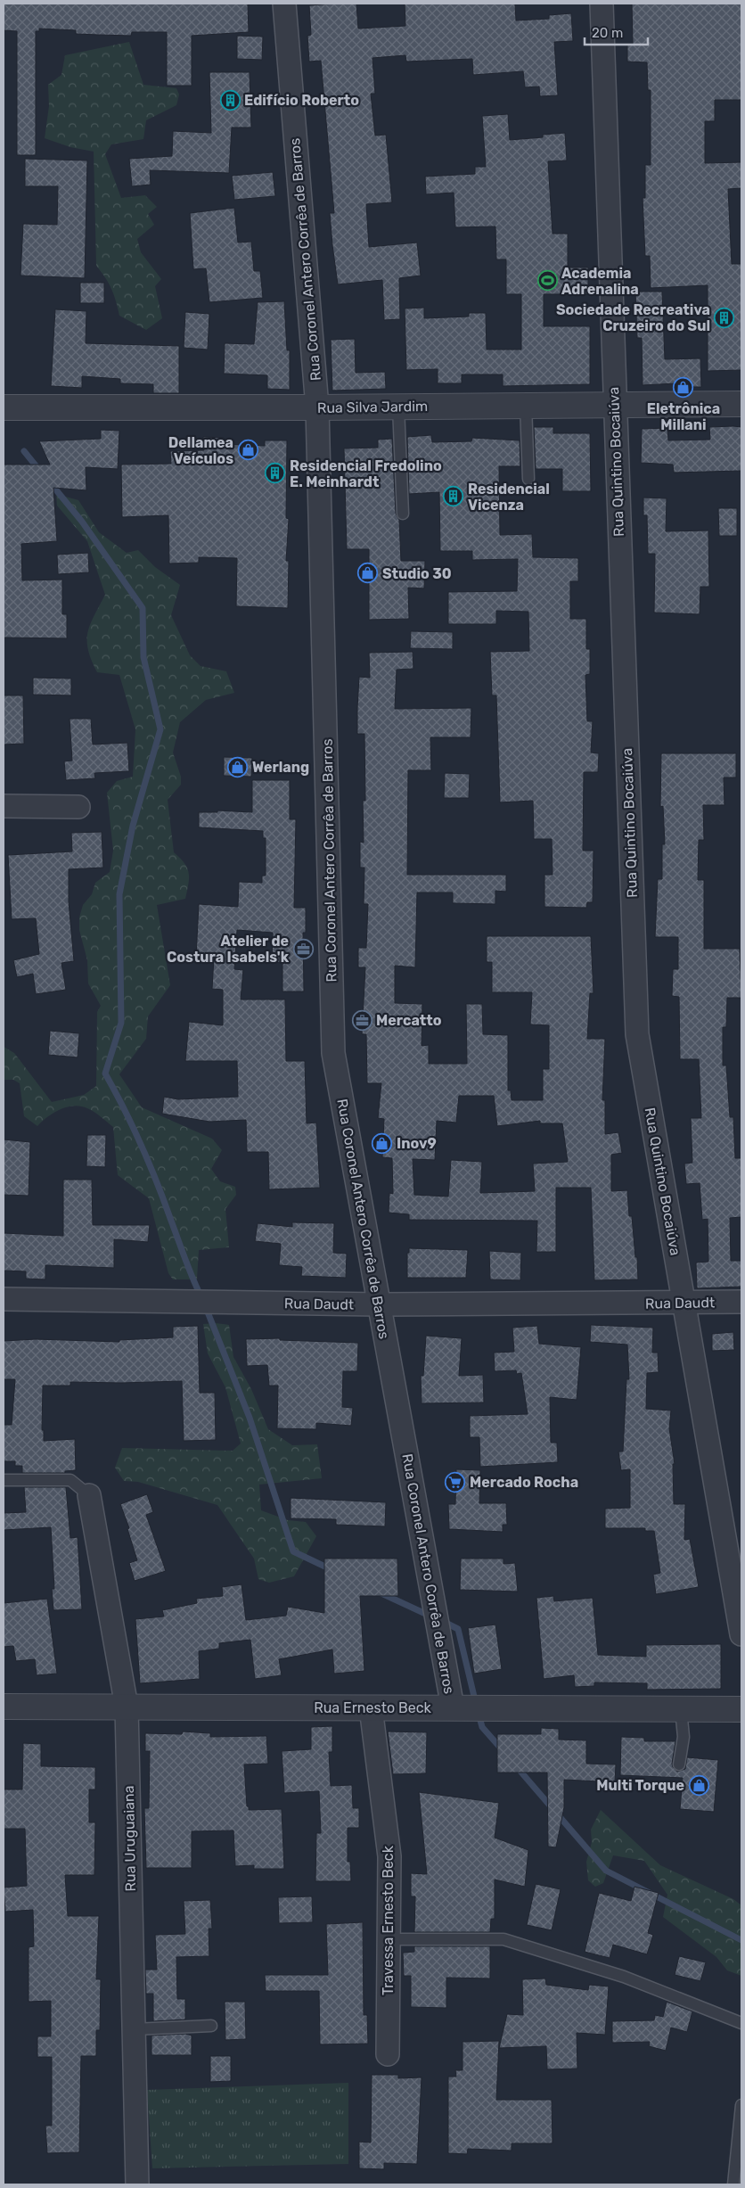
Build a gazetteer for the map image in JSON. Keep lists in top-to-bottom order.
{
  "streets": {
    "street": [
      "Rua Coronel Antero Corrêa de Barros",
      "Rua Silva Jardim",
      "Rua Quintino Bocaiúva",
      "Rua Daudt",
      "Rua Ernesto Beck",
      "Rua Uruguaiana",
      "Travessa Ernesto Beck"
    ]
  },
  "crossings": [
    ["Rua Coronel Antero Corrêa de Barros", "Rua Silva Jardim"],
    ["Rua Coronel Antero Corrêa de Barros", "Rua Daudt"],
    ["Rua Coronel Antero Corrêa de Barros", "Rua Ernesto Beck"],
    ["Rua Silva Jardim", "Rua Quintino Bocaiúva"],
    ["Rua Quintino Bocaiúva", "Rua Daudt"],
    ["Rua Ernesto Beck", "Rua Uruguaiana"],
    ["Rua Ernesto Beck", "Travessa Ernesto Beck"]
  ],
  "places": {
    "building": [
      "Edifício Roberto",
      "Sociedade Recreativa Cruzeiro do Sul",
      "Residencial Fredolino E. Meinhardt",
      "Residencial Vicenza"
    ],
    "sports": ["Academia Adrenalina"],
    "shop": [
      "Eletrônica Millani",
      "Dellamea Veículos",
      "Studio 30",
      "Werlang",
      "Inov9",
      "Multi Torque"
    ],
    "office": ["Atelier de Costura Isabels'k", "Mercatto"],
    "supermarket": ["Mercado Rocha"]
  },
  "scale_bar": "20 m"
}
